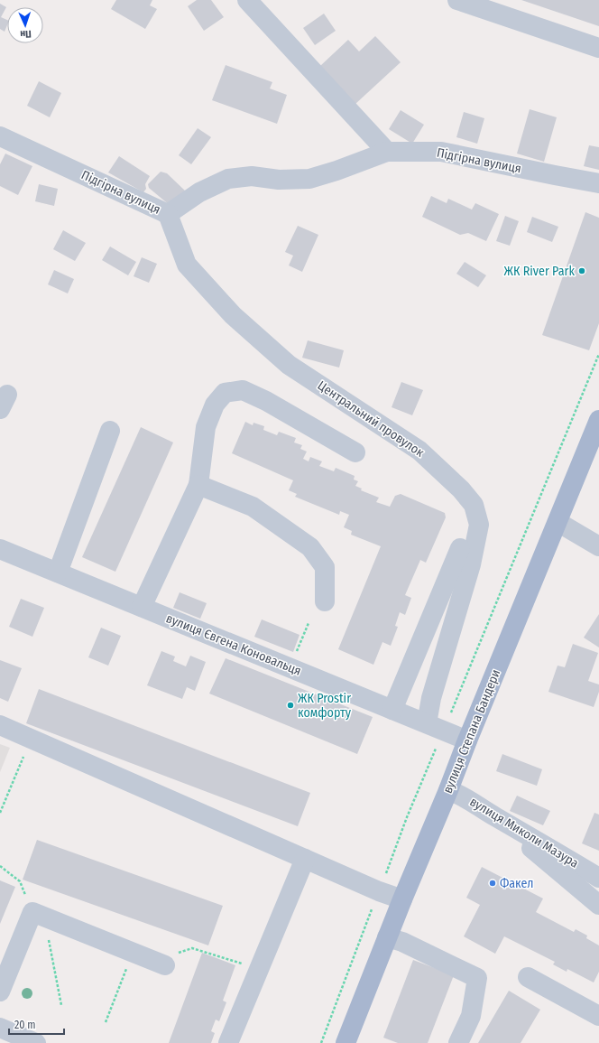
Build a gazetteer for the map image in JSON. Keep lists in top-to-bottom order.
{
  "streets": {
    "main road": ["вулиця Степана Бандери"],
    "street": [
      "Підгірна вулиця",
      "Центральний провулок",
      "вулиця Євгена Коновальця",
      "вулиця Миколи Мазура"
    ]
  },
  "crossings": [
    ["Підгірна вулиця", "Центральний провулок"],
    ["Центральний провулок", "вулиця Євгена Коновальця"],
    ["вулиця Євгена Коновальця", "вулиця Степана Бандери"],
    ["вулиця Степана Бандери", "вулиця Миколи Мазура"]
  ],
  "places": ["ЖК River Park", "ЖК Prostir комфорту", "Факел"],
  "scale_bar": "20 m",
  "north": "bottom"
}
